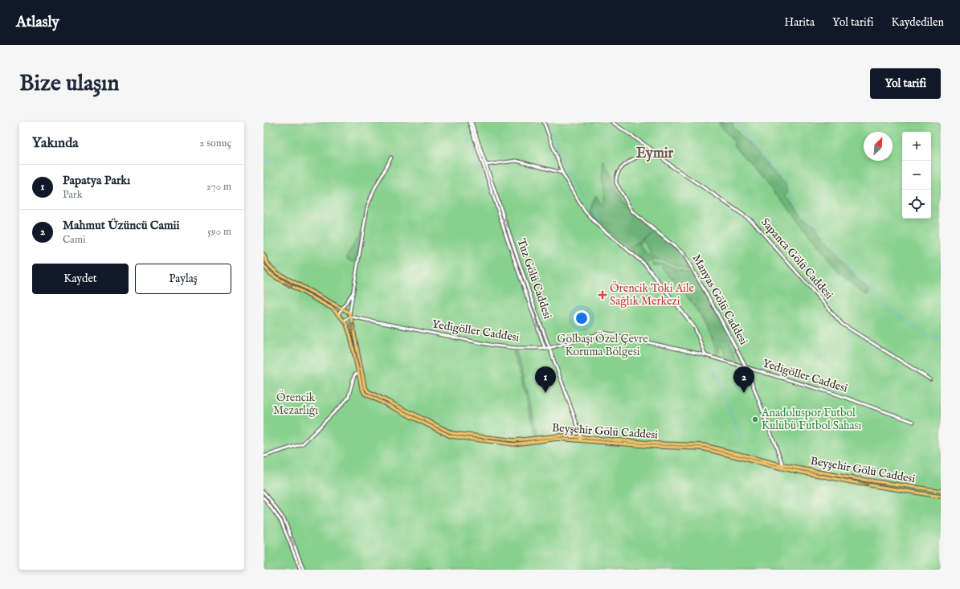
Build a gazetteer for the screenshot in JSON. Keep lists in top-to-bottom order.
{
  "streets": {
    "main road": ["Beyşehir Gölü Caddesi"],
    "street": [
      "Sapanca Gölü Caddesi",
      "Tuz Gölü Caddesi",
      "Manyas Gölü Caddesi",
      "Yedigöller Caddesi"
    ]
  },
  "crossings": [
    ["Tuz Gölü Caddesi", "Yedigöller Caddesi"],
    ["Tuz Gölü Caddesi", "Beyşehir Gölü Caddesi"],
    ["Manyas Gölü Caddesi", "Yedigöller Caddesi"],
    ["Manyas Gölü Caddesi", "Beyşehir Gölü Caddesi"]
  ],
  "districts": ["Eymir"],
  "parks": ["Gölbaşı Özel Çevre Koruma Bölgesi", "Örencik Mezarlığı"],
  "places": {
    "health": ["Örencik Toki Aile Sağlık Merkezi"],
    "other": ["Anadoluspor Futbol Kulübü Futbol Sahası"]
  },
  "north": "top right",
  "page": {
    "header": "Atlasly",
    "nav": ["Harita", "Yol tarifi", "Kaydedilen"],
    "buttons": [
      "Yol tarifi",
      ["Kaydet", "Paylaş"]
    ],
    "title": "Bize ulaşın",
    "heading": ["Yakında", "2 sonuç"],
    "map_buttons": ["+", "−"],
    "list": [
      {
        "mark": "1",
        "name": "Papatya Parkı",
        "note": "Park",
        "value": "270 m"
      },
      {
        "mark": "2",
        "name": "Mahmut Üzüncü Camii",
        "note": "Cami",
        "value": "590 m"
      }
    ],
    "pins": ["1", "2"]
  }
}
